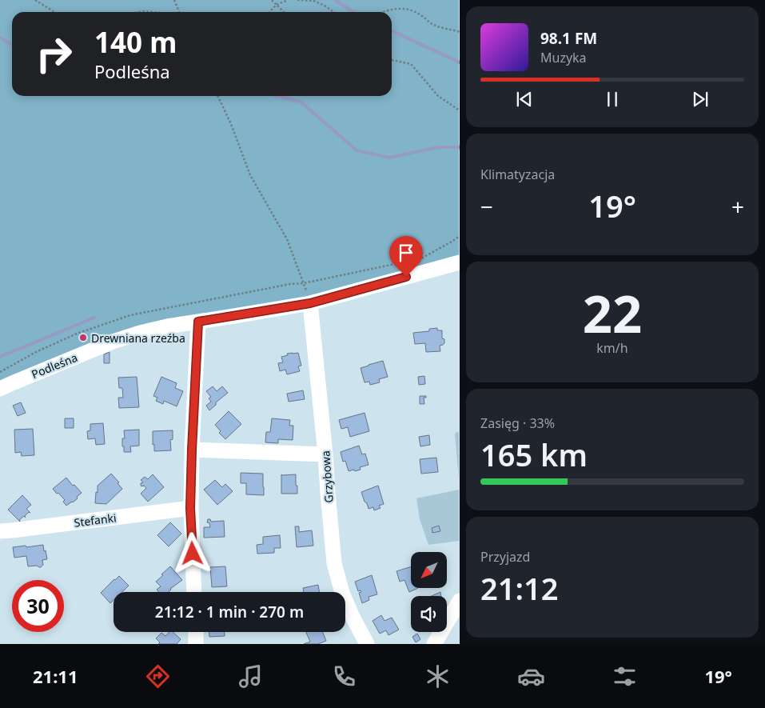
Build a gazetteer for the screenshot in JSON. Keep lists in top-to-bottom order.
{
  "streets": {
    "street": ["Podleśna", "Grzybowa", "Stefanki"]
  },
  "crossings": [
    ["Podleśna", "Grzybowa"]
  ],
  "places": ["Drewniana rzeźba"],
  "north": "bottom left",
  "page": {
    "turn": ["140 m", "Podleśna"],
    "song": ["98.1 FM", "Muzyka"],
    "tile": [
      "Klimatyzacja",
      ["22", "km/h"],
      ["Zasięg · 33%", "165 km"],
      ["Przyjazd", "21:12"]
    ],
    "heat": ["−", "19°", "+"],
    "limit": "30",
    "trip": "21:12 · 1 min · 270 m",
    "tabs": ["21:11", "19°"]
  }
}
